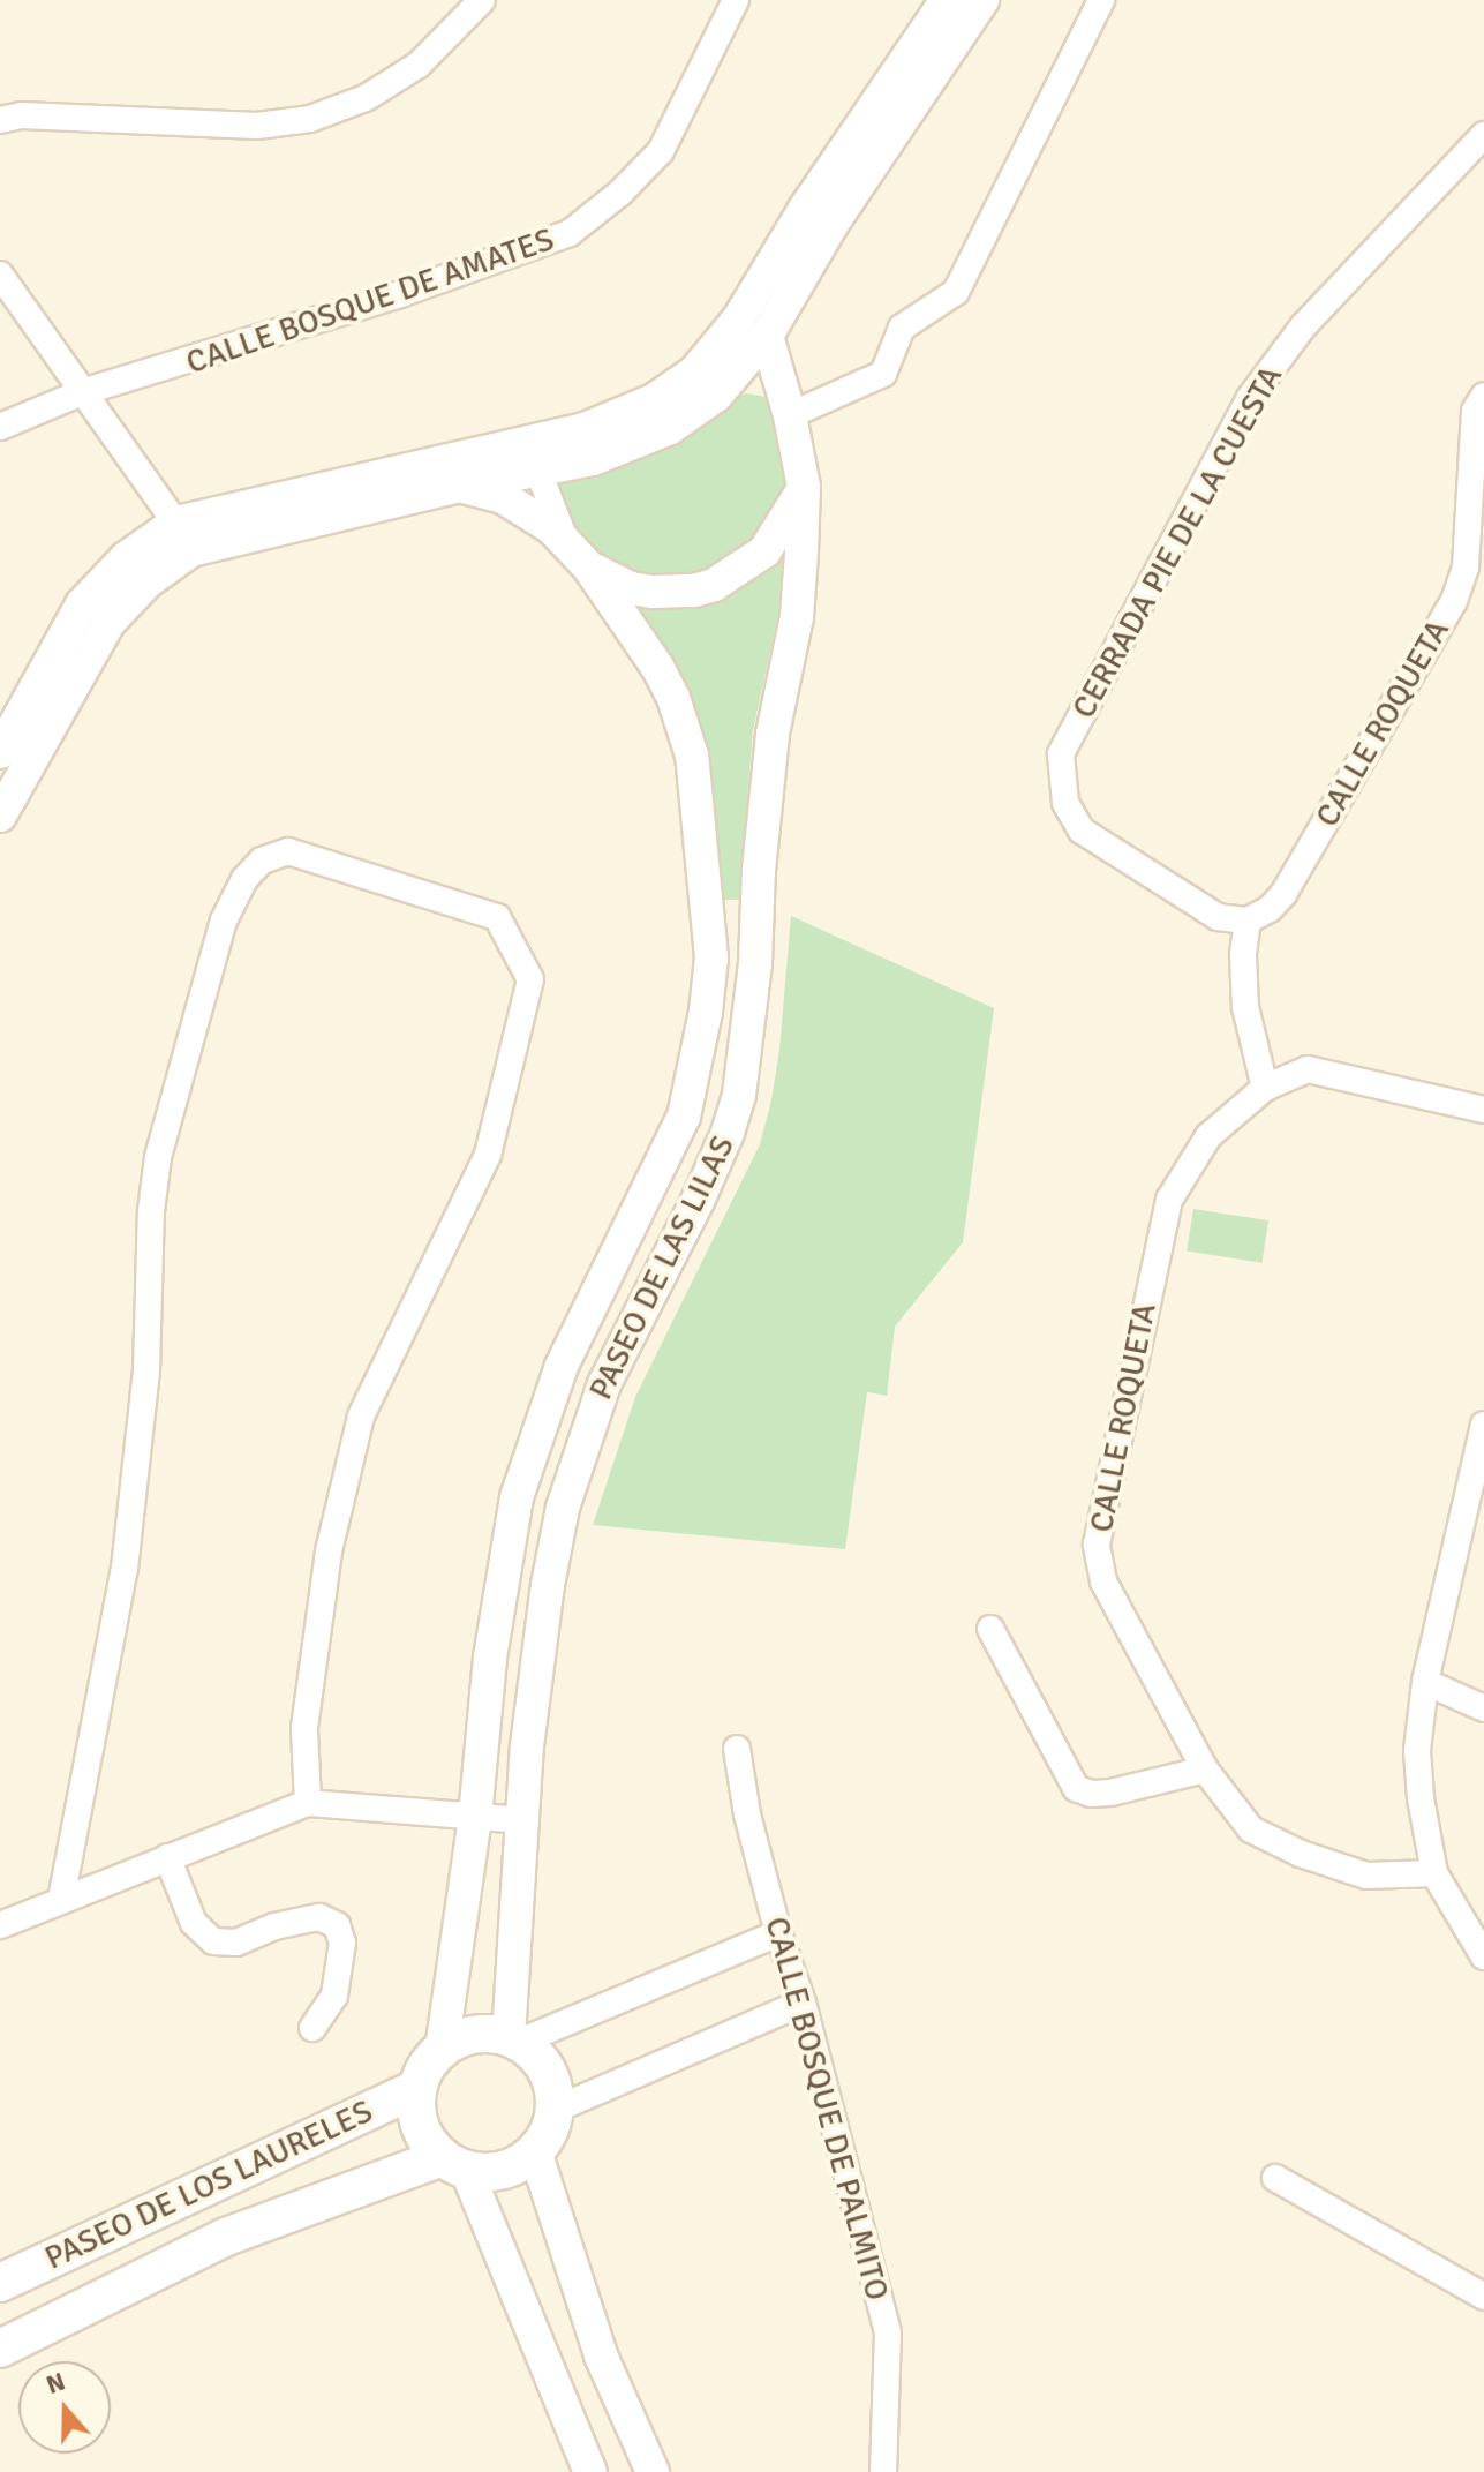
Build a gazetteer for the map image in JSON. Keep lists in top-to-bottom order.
{
  "streets": {
    "main road": ["PASEO DE LOS LAURELES"],
    "street": [
      "CALLE BOSQUE DE AMATES",
      "CERRADA PIE DE LA CUESTA",
      "CALLE ROQUETA",
      "PASEO DE LAS LILAS",
      "CALLE BOSQUE DE PALMITO"
    ]
  },
  "crossings": [
    ["CERRADA PIE DE LA CUESTA", "CALLE ROQUETA"],
    ["PASEO DE LAS LILAS", "PASEO DE LOS LAURELES"]
  ],
  "north": "top"
}
